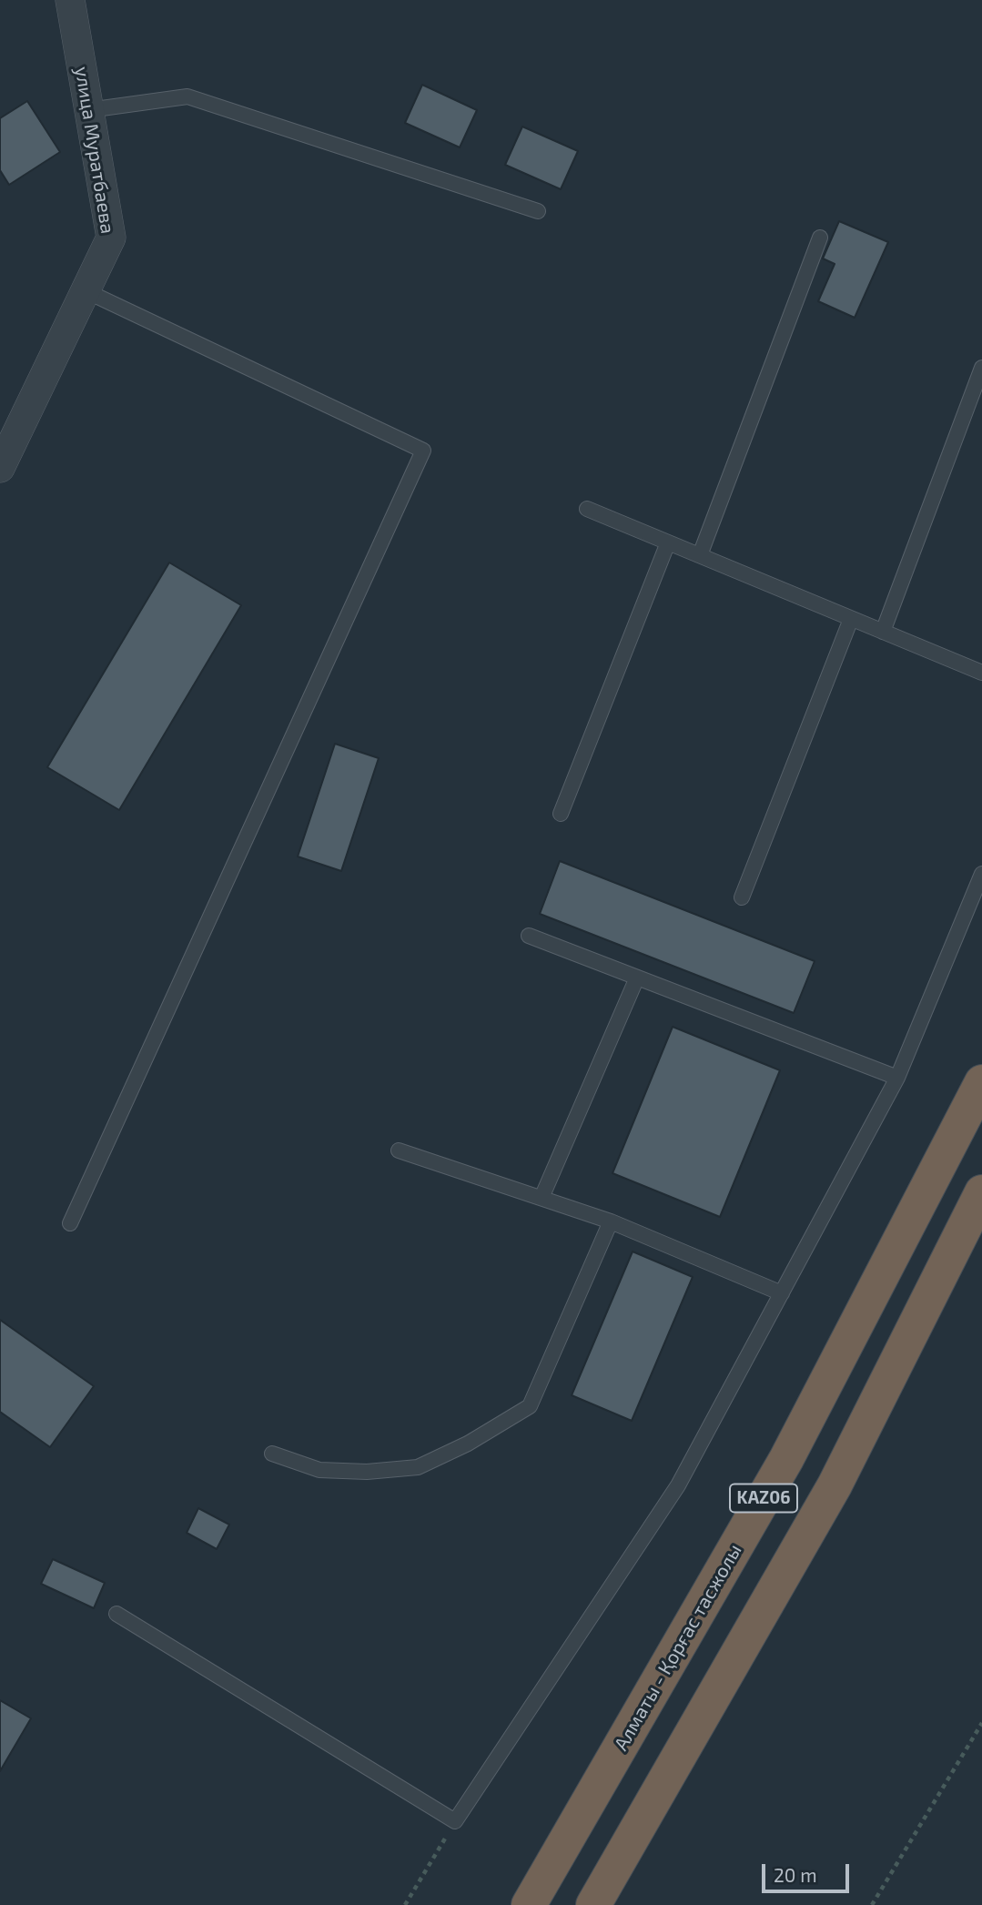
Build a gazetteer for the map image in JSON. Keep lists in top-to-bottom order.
{
  "streets": {
    "highway": ["KAZ06", "Алматы - Қорғас тасжолы"],
    "street": ["улица Муратбаева"]
  },
  "scale_bar": "20 m"
}
